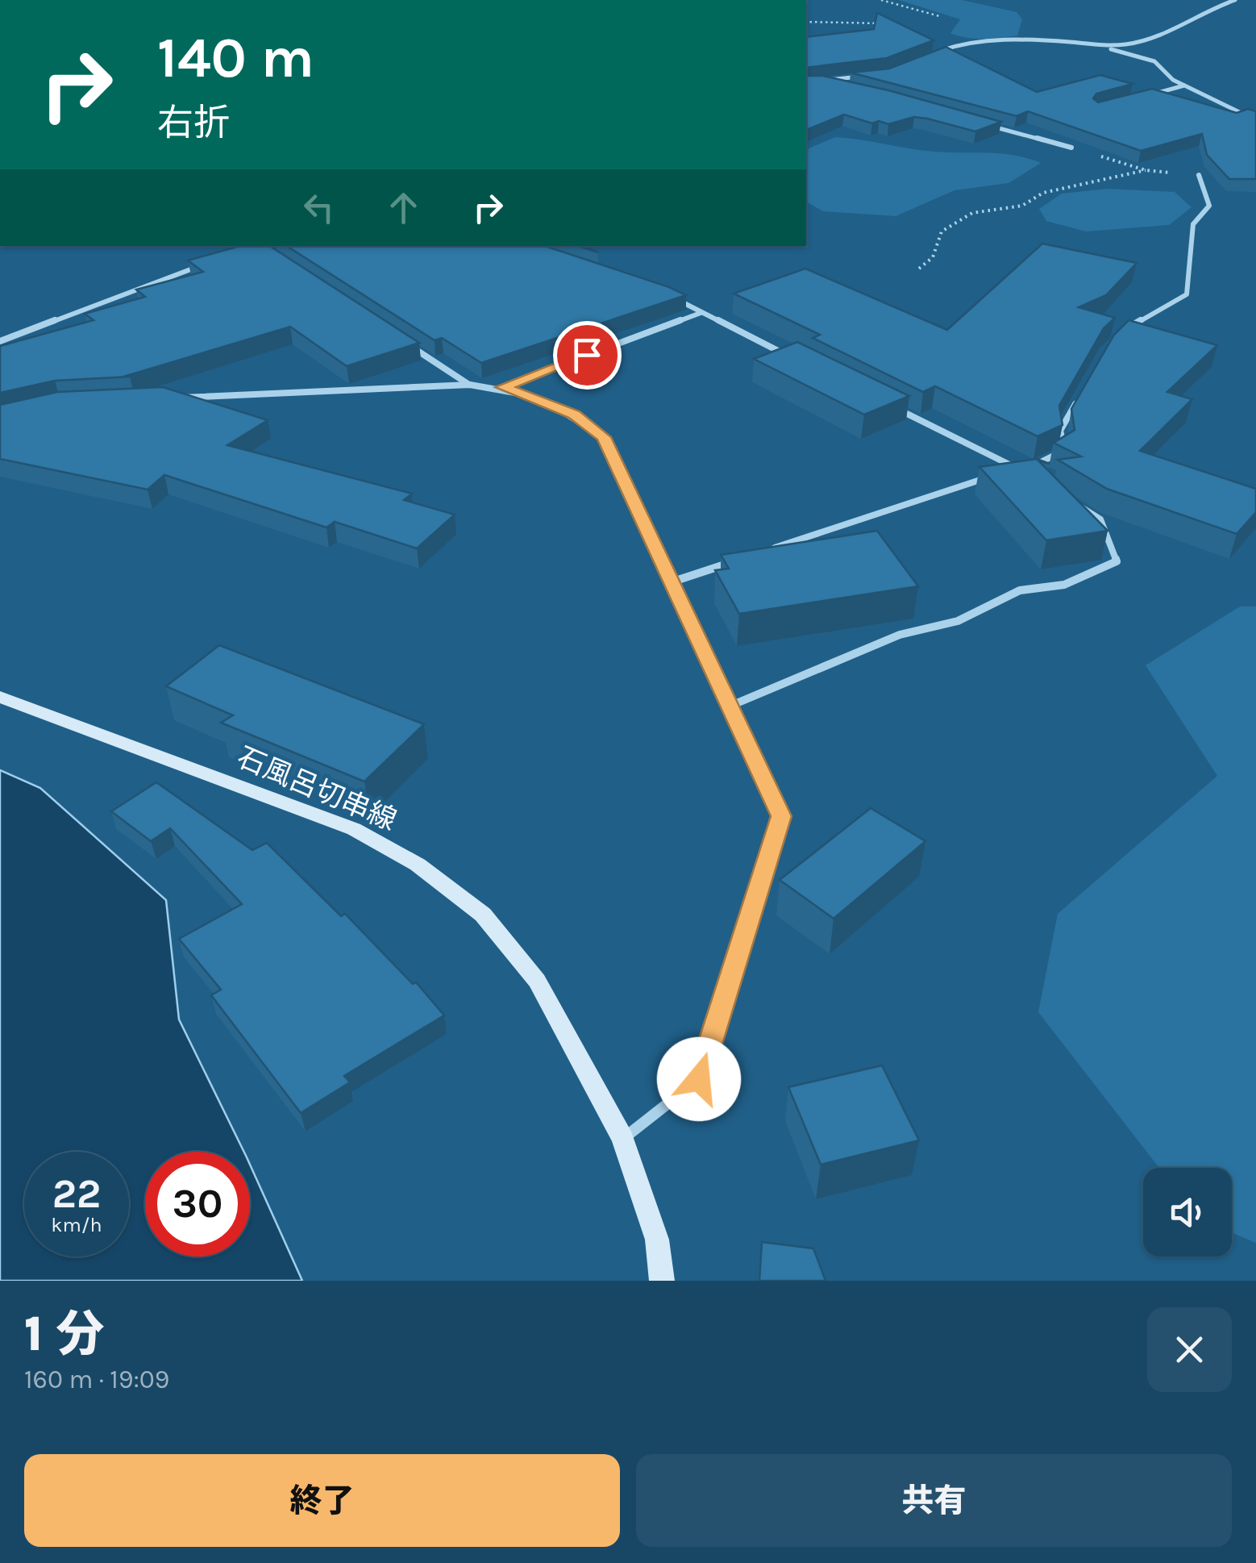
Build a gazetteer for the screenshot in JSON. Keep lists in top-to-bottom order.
{
  "streets": {
    "main road": ["石風呂切串線"]
  },
  "page": {
    "turn": ["140 m", "右折"],
    "speed": "22 km/h",
    "limit": "30",
    "heading": ["1 分", "160 m · 19:09"],
    "buttons": ["終了", "共有"]
  }
}
